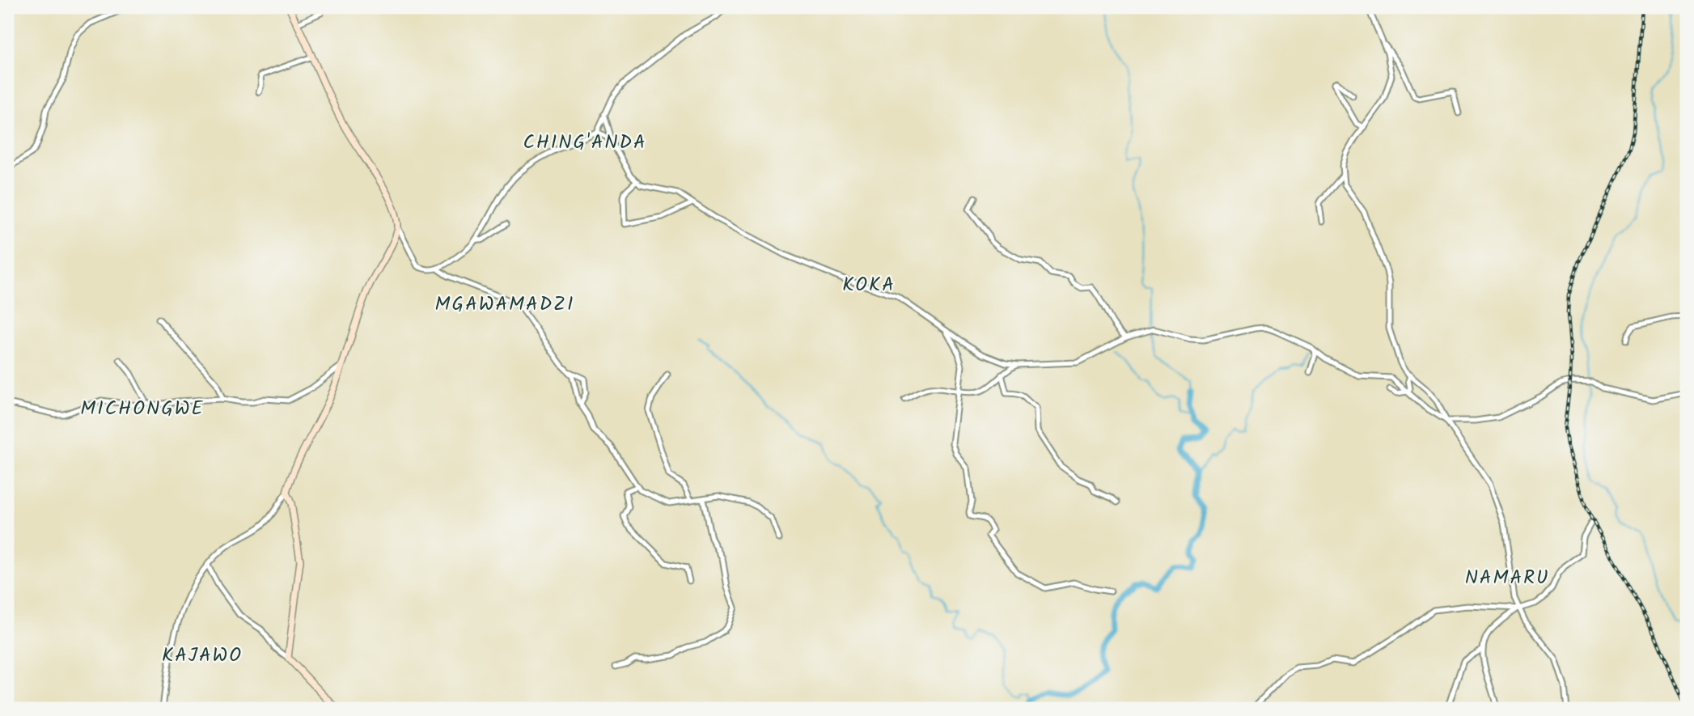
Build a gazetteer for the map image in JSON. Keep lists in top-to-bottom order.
{
  "districts": [
    "CHING'ANDA",
    "KOKA",
    "MGAWAMADZI",
    "MICHONGWE",
    "NAMARU",
    "KAJAWO"
  ]
}
